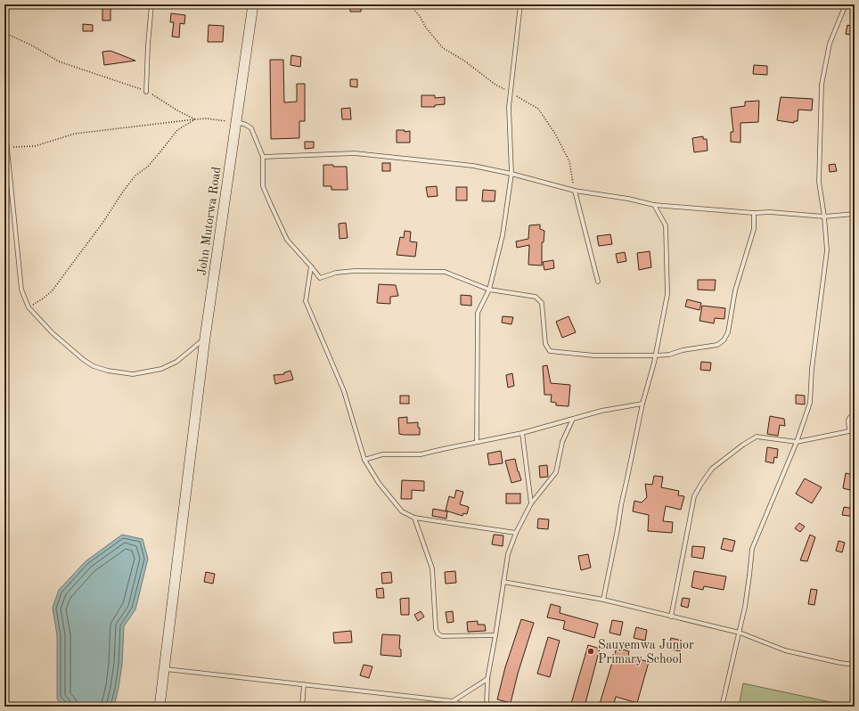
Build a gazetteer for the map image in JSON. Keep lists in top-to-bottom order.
{
  "streets": {
    "street": ["John Mutorwa Road"]
  },
  "places": ["Sauyemwa Junior Primary School"]
}
